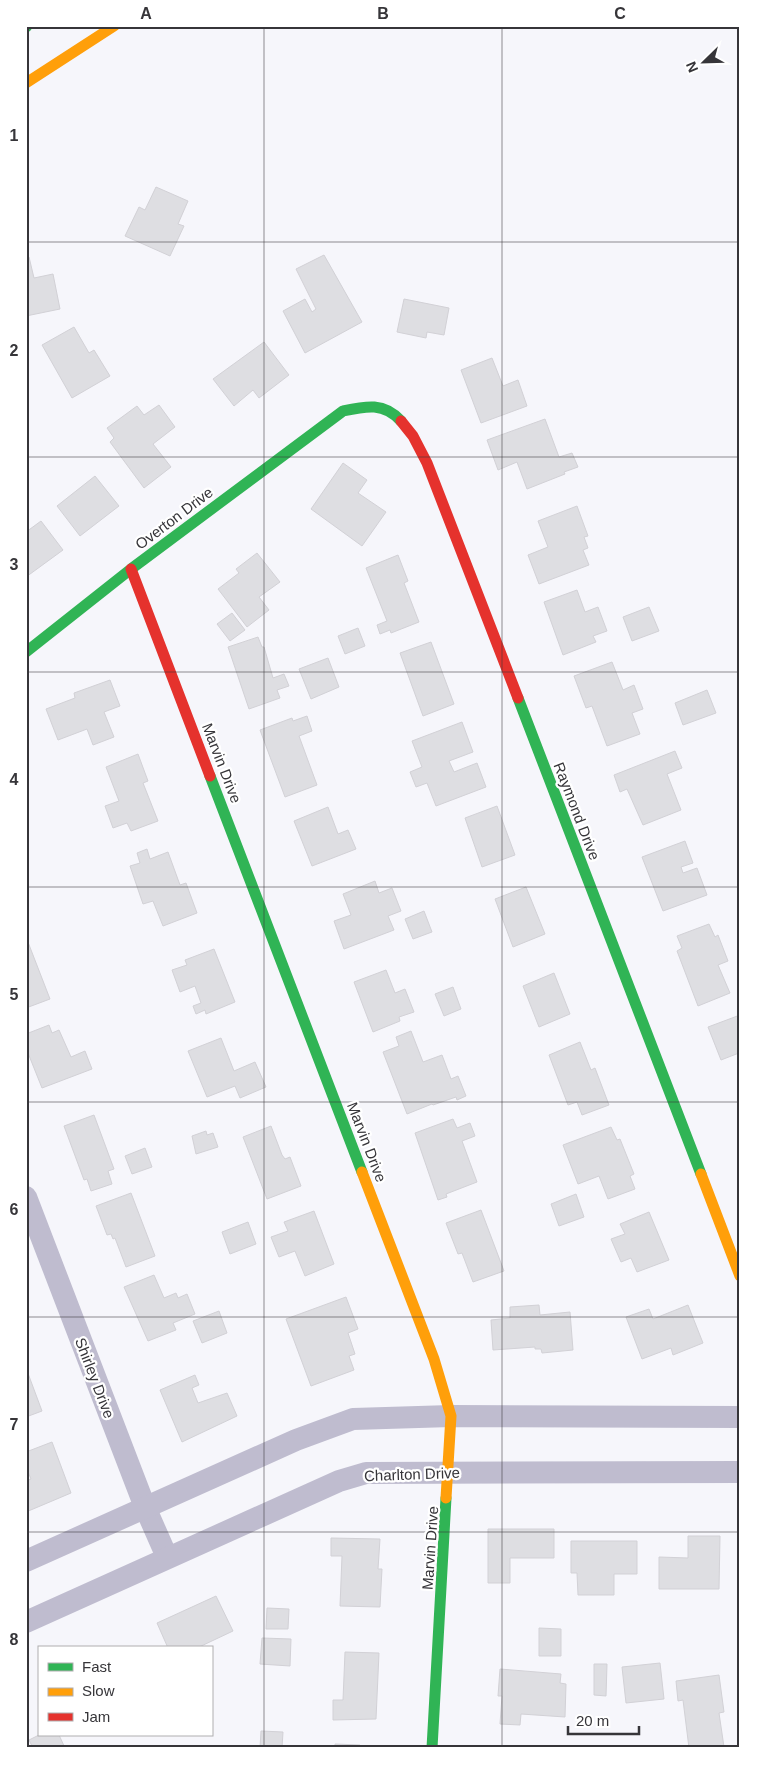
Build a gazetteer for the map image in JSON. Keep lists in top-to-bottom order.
{
  "streets": {
    "street": [
      "Overton Drive",
      "Marvin Drive",
      "Raymond Drive",
      "Shirley Drive",
      "Charlton Drive"
    ]
  },
  "crossings": [
    ["Overton Drive", "Marvin Drive"],
    ["Overton Drive", "Raymond Drive"],
    ["Marvin Drive", "Charlton Drive"],
    ["Shirley Drive", "Charlton Drive"]
  ],
  "legend": ["Fast", "Slow", "Jam"],
  "scale_bar": "20 m",
  "north": "bottom left",
  "grid": {
    "columns": ["A", "B", "C"],
    "rows": [
      "1",
      "2",
      "3",
      "4",
      "5",
      "6",
      "7",
      "8"
    ]
  }
}
